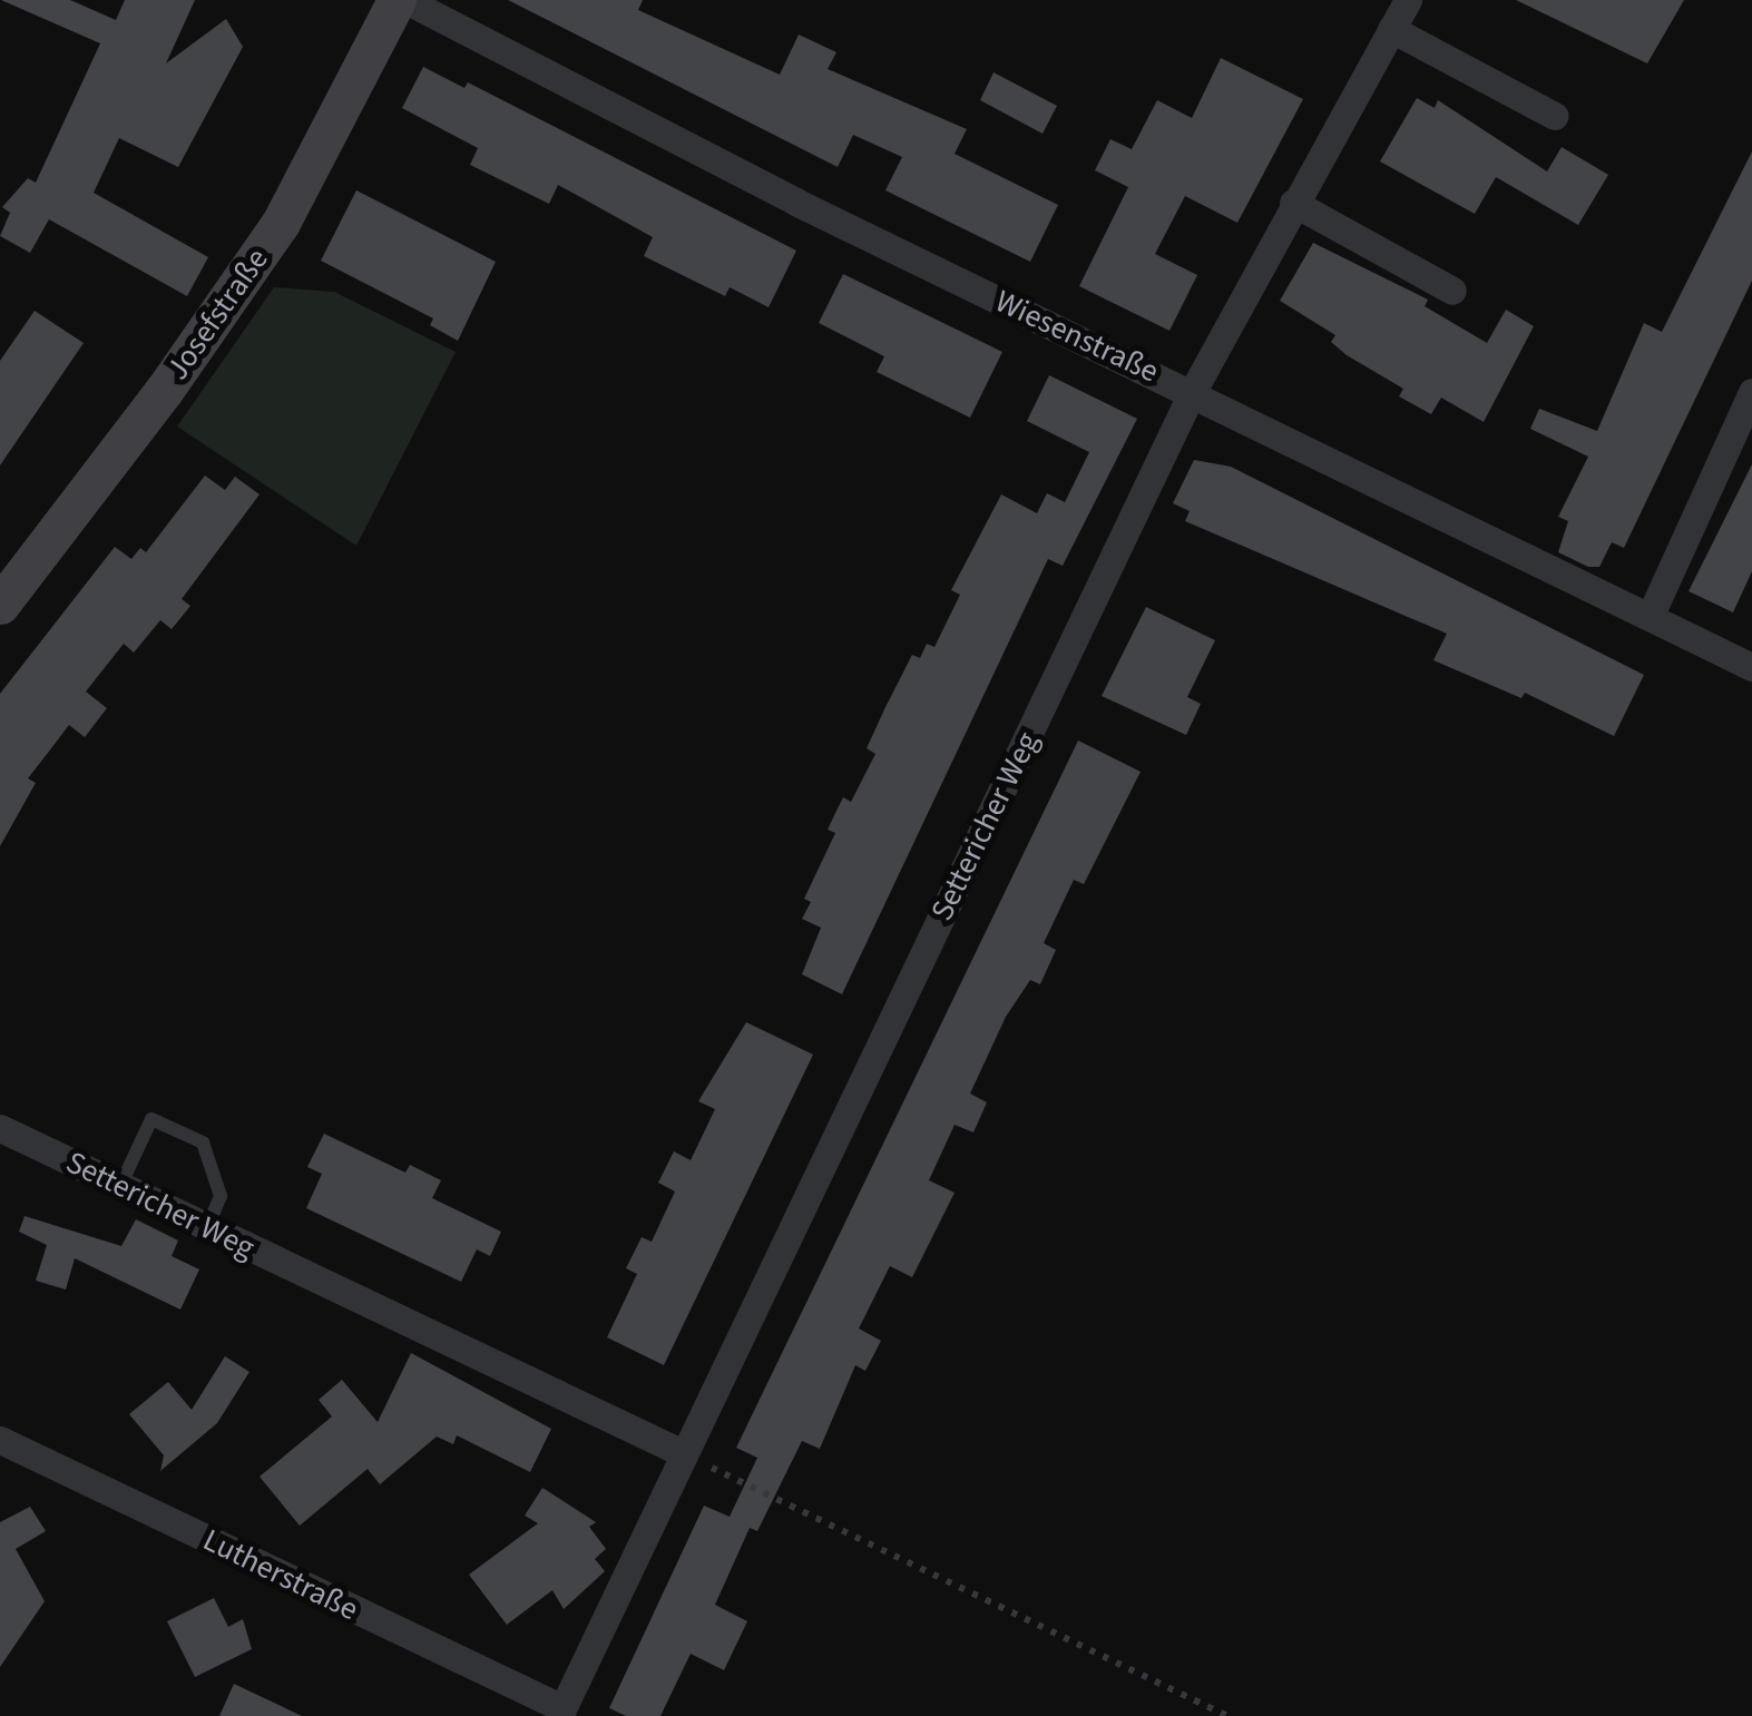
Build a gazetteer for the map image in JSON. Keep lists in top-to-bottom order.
{
  "streets": {
    "street": [
      "Josefstraße",
      "Wiesenstraße",
      "Settericher Weg",
      "Lutherstraße"
    ]
  },
  "crossings": [
    ["Wiesenstraße", "Settericher Weg"],
    ["Settericher Weg", "Lutherstraße"]
  ]
}
